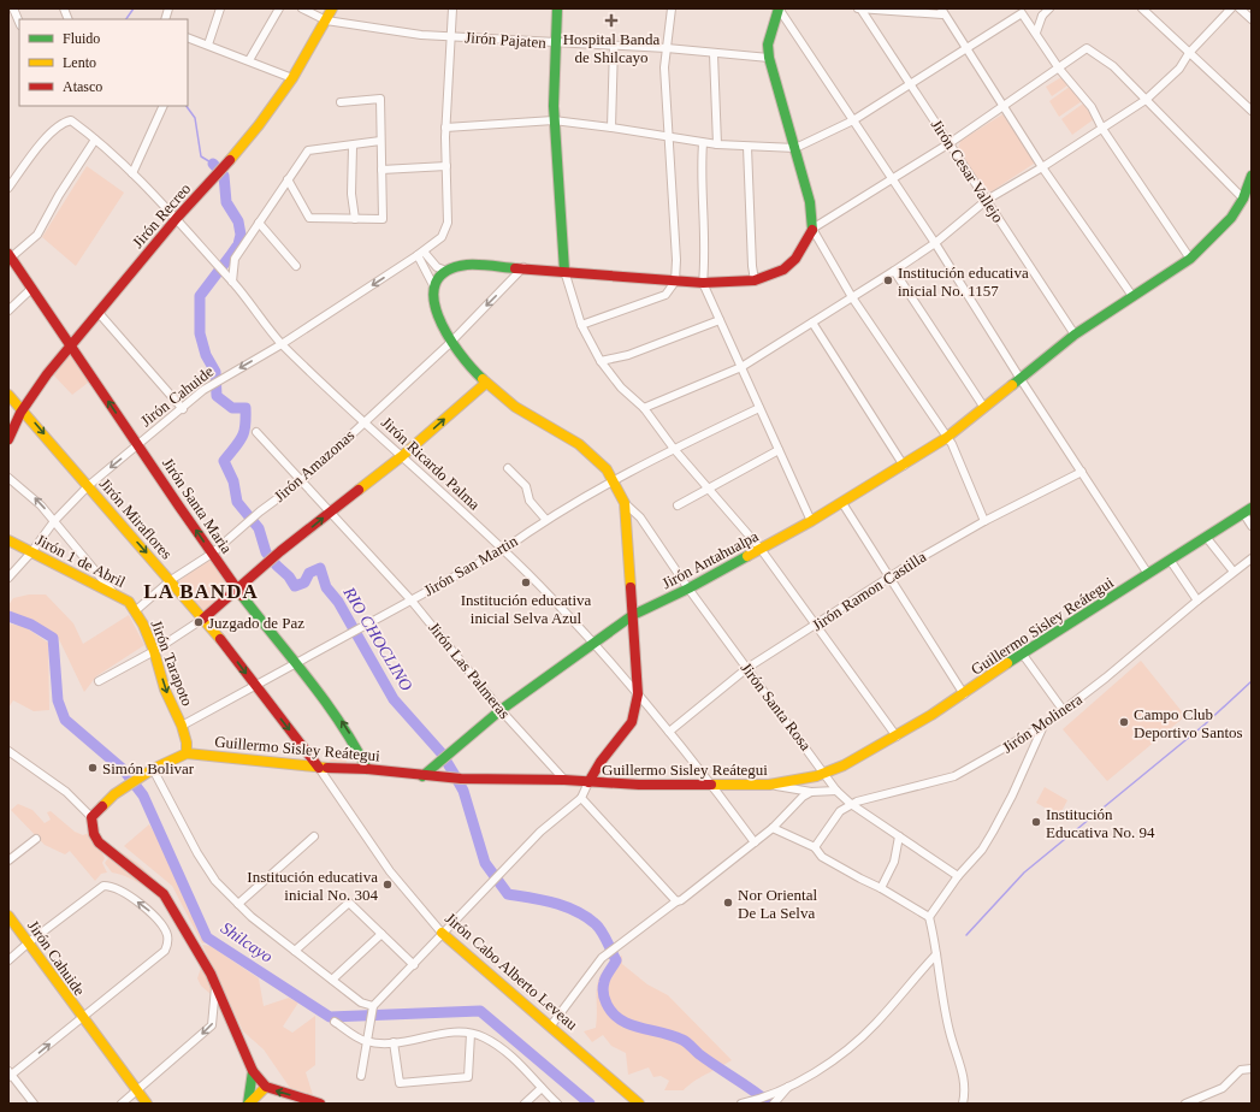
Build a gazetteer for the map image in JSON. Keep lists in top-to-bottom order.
{
  "streets": {
    "street": [
      "Jirón Pajaten",
      "Jirón Cesar Vallejo",
      "Jirón Recreo",
      "Jirón Cahuide",
      "Jirón Ricardo Palma",
      "Jirón Amazonas",
      "Jirón Santa Maria",
      "Jirón Miraflores",
      "Jirón Antahualpa",
      "Jirón 1 de Abril",
      "Jirón San Martin",
      "Jirón Ramon Castilla",
      "Guillermo Sisley Reátegui",
      "Jirón Tarapoto",
      "Jirón Las Palmeras",
      "Jirón Santa Rosa",
      "Jirón Molinera",
      "Jirón Cabo Alberto Leveau"
    ]
  },
  "crossings": [
    ["Jirón Pajaten", "Jirón Recreo"],
    ["Jirón Pajaten", "Jirón Cahuide"],
    ["Jirón Cesar Vallejo", "Jirón Antahualpa"],
    ["Jirón Recreo", "Jirón Ricardo Palma"],
    ["Jirón Recreo", "Jirón Santa Maria"],
    ["Jirón Recreo", "Jirón Miraflores"],
    ["Jirón Cahuide", "Jirón Ricardo Palma"],
    ["Jirón Cahuide", "Jirón Santa Maria"],
    ["Jirón Cahuide", "Jirón Miraflores"],
    ["Jirón Cahuide", "Jirón 1 de Abril"],
    ["Jirón Ricardo Palma", "Jirón Amazonas"],
    ["Jirón Ricardo Palma", "Jirón Antahualpa"],
    ["Jirón Ricardo Palma", "Jirón San Martin"],
    ["Jirón Ricardo Palma", "Jirón Ramon Castilla"],
    ["Jirón Ricardo Palma", "Guillermo Sisley Reátegui"],
    ["Jirón Amazonas", "Jirón Santa Maria"],
    ["Jirón Amazonas", "Jirón Miraflores"],
    ["Jirón Amazonas", "Jirón 1 de Abril"],
    ["Jirón Amazonas", "Jirón Tarapoto"],
    ["Jirón Amazonas", "Jirón Las Palmeras"],
    ["Jirón Santa Maria", "Jirón San Martin"],
    ["Jirón Santa Maria", "Guillermo Sisley Reátegui"],
    ["Jirón Miraflores", "Jirón San Martin"],
    ["Jirón Miraflores", "Jirón Cabo Alberto Leveau"],
    ["Jirón Antahualpa", "Guillermo Sisley Reátegui"],
    ["Jirón Antahualpa", "Jirón Las Palmeras"],
    ["Jirón Antahualpa", "Jirón Santa Rosa"],
    ["Jirón 1 de Abril", "Jirón Tarapoto"],
    ["Jirón San Martin", "Jirón Tarapoto"],
    ["Jirón San Martin", "Jirón Las Palmeras"],
    ["Jirón San Martin", "Jirón Cabo Alberto Leveau"],
    ["Jirón Ramon Castilla", "Jirón Santa Rosa"],
    ["Guillermo Sisley Reátegui", "Jirón Tarapoto"],
    ["Guillermo Sisley Reátegui", "Jirón Las Palmeras"],
    ["Guillermo Sisley Reátegui", "Jirón Santa Rosa"],
    ["Guillermo Sisley Reátegui", "Jirón Cabo Alberto Leveau"],
    ["Jirón Santa Rosa", "Jirón Molinera"]
  ],
  "one_way": ["Jirón Cahuide", "Jirón Tarapoto"],
  "districts": ["LA BANDA"],
  "water": ["RIO CHOCLINO", "Shilcayo"],
  "places": {
    "health": ["Hospital Banda de Shilcayo"],
    "other": [
      "Institución educativa inicial No. 1157",
      "Institución educativa inicial Selva Azul",
      "Juzgado de Paz",
      "Campo Club Deportivo Santos",
      "Simón Bolivar",
      "Institución Educativa No. 94",
      "Institución educativa inicial No. 304",
      "Nor Oriental De La Selva"
    ]
  },
  "legend": ["Fluido", "Lento", "Atasco"]
}
